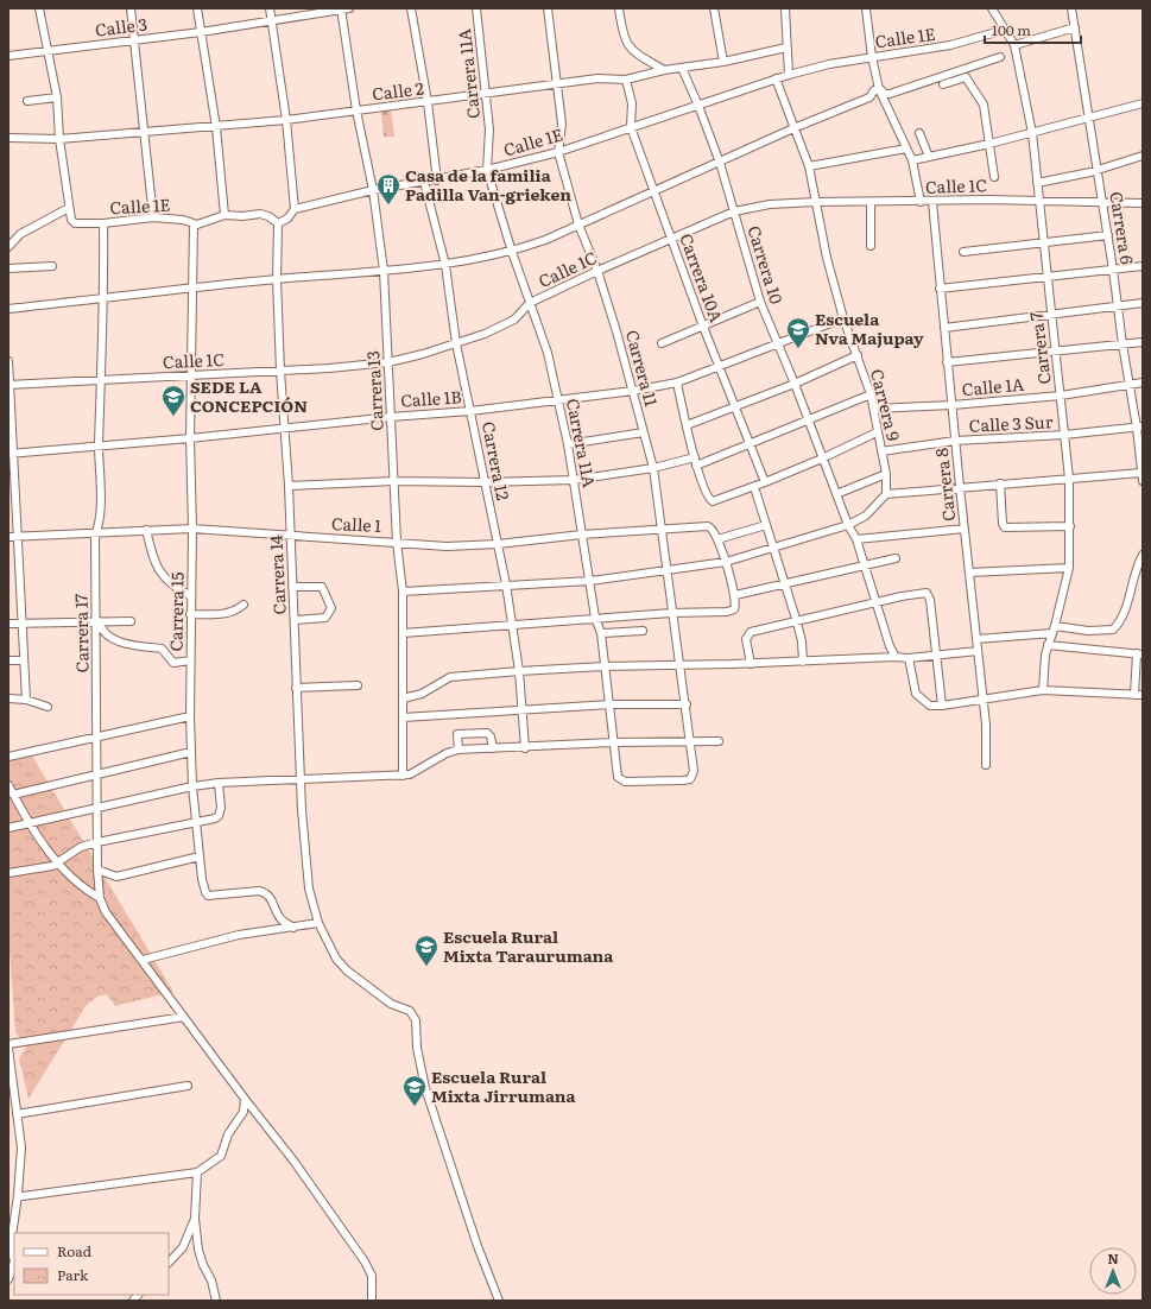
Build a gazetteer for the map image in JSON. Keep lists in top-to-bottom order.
{
  "streets": {
    "street": [
      "Calle 3",
      "Calle 1E",
      "Carrera 11A",
      "Calle 2",
      "Calle 1C",
      "Carrera 6",
      "Carrera 10",
      "Carrera 10A",
      "Carrera 7",
      "Carrera 11",
      "Calle 1A",
      "Carrera 13",
      "Calle 1B",
      "Carrera 9",
      "Calle 3 Sur",
      "Carrera 12",
      "Carrera 8",
      "Calle 1",
      "Carrera 14",
      "Carrera 15",
      "Carrera 17"
    ]
  },
  "crossings": [
    ["Calle 3", "Carrera 13"],
    ["Calle 1E", "Carrera 11A"],
    ["Calle 1E", "Carrera 10"],
    ["Calle 1E", "Carrera 10A"],
    ["Calle 1E", "Carrera 7"],
    ["Calle 1E", "Carrera 11"],
    ["Calle 1E", "Carrera 13"],
    ["Calle 1E", "Carrera 9"],
    ["Calle 1E", "Carrera 12"],
    ["Calle 1E", "Carrera 14"],
    ["Calle 1E", "Carrera 15"],
    ["Calle 1E", "Carrera 17"],
    ["Carrera 11A", "Calle 2"],
    ["Carrera 11A", "Calle 1C"],
    ["Carrera 11A", "Carrera 11"],
    ["Carrera 11A", "Calle 1B"],
    ["Carrera 11A", "Calle 1"],
    ["Calle 2", "Carrera 10"],
    ["Calle 2", "Carrera 10A"],
    ["Calle 2", "Carrera 11"],
    ["Calle 2", "Carrera 13"],
    ["Calle 1C", "Carrera 6"],
    ["Calle 1C", "Carrera 10"],
    ["Calle 1C", "Carrera 10A"],
    ["Calle 1C", "Carrera 7"],
    ["Calle 1C", "Carrera 11"],
    ["Calle 1C", "Carrera 13"],
    ["Calle 1C", "Carrera 9"],
    ["Calle 1C", "Carrera 12"],
    ["Calle 1C", "Carrera 8"],
    ["Calle 1C", "Carrera 14"],
    ["Calle 1C", "Carrera 15"],
    ["Calle 1C", "Carrera 17"],
    ["Carrera 6", "Calle 1A"],
    ["Carrera 6", "Calle 3 Sur"],
    ["Carrera 10", "Calle 1B"],
    ["Carrera 10A", "Calle 1B"],
    ["Carrera 7", "Calle 1A"],
    ["Carrera 7", "Calle 3 Sur"],
    ["Carrera 11", "Calle 1B"],
    ["Carrera 11", "Calle 1"],
    ["Calle 1A", "Carrera 9"],
    ["Calle 1A", "Carrera 8"],
    ["Carrera 13", "Calle 1B"],
    ["Carrera 13", "Calle 1"],
    ["Calle 1B", "Carrera 9"],
    ["Calle 1B", "Carrera 12"],
    ["Calle 1B", "Carrera 14"],
    ["Calle 1B", "Carrera 15"],
    ["Calle 1B", "Carrera 17"],
    ["Carrera 9", "Calle 3 Sur"],
    ["Calle 3 Sur", "Carrera 8"],
    ["Carrera 12", "Calle 1"],
    ["Calle 1", "Carrera 14"],
    ["Calle 1", "Carrera 15"],
    ["Calle 1", "Carrera 17"]
  ],
  "places": {
    "building": ["Casa de la familia Padilla Van-grieken"],
    "school or university": [
      "Escuela Nva Majupay",
      "SEDE LA CONCEPCIÓN",
      "Escuela Rural Mixta Taraurumana",
      "Escuela Rural Mixta Jirrumana"
    ]
  },
  "legend": ["Road", "Park"],
  "scale_bar": "100 m",
  "north": "top"
}
